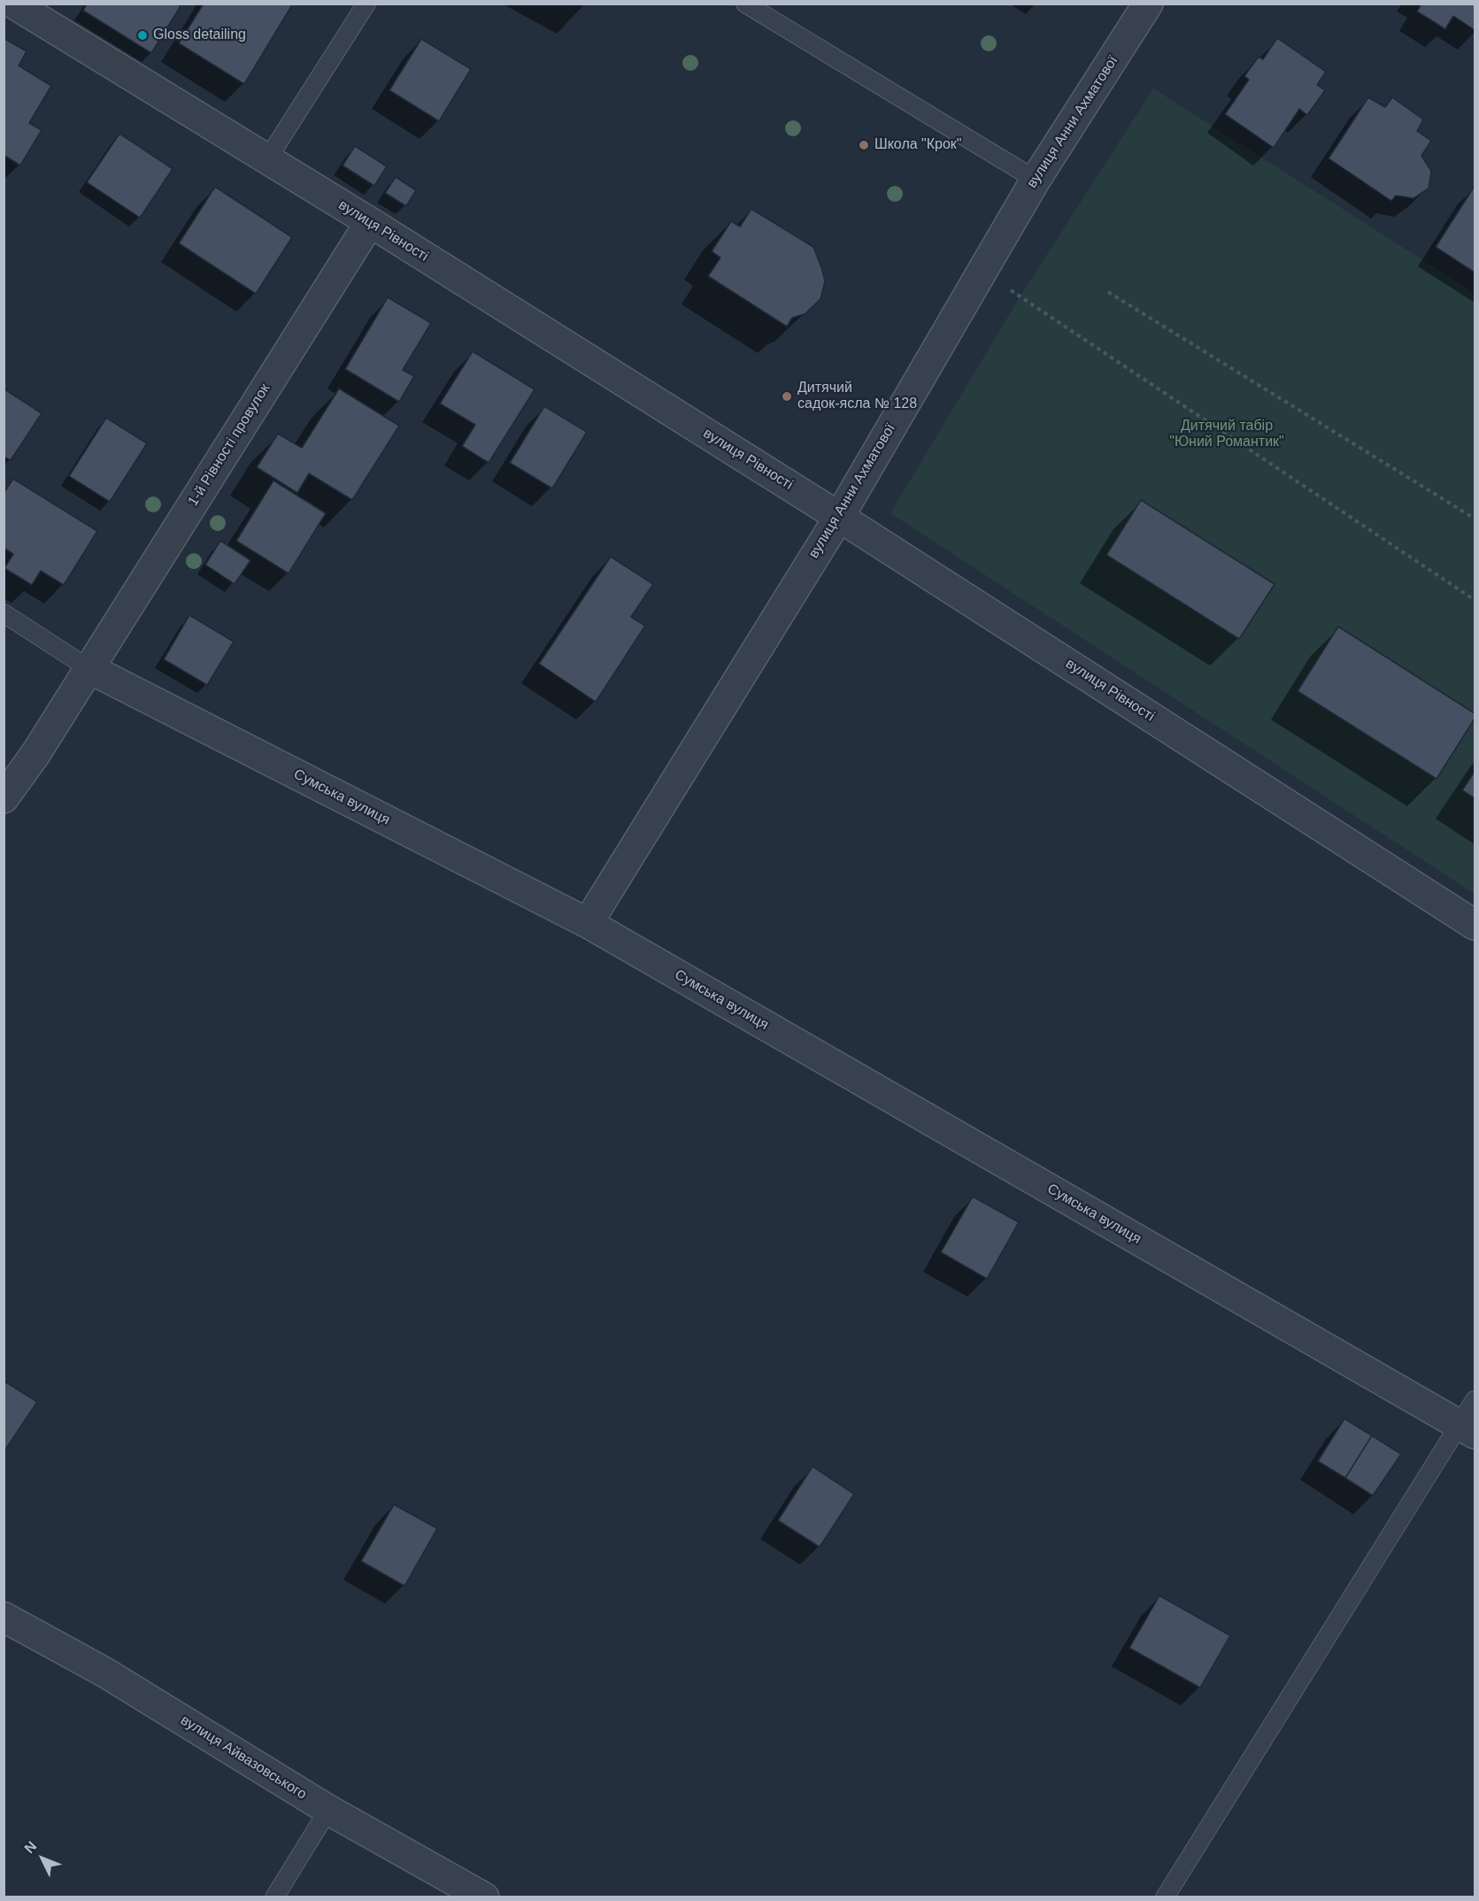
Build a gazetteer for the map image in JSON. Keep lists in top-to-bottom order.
{
  "streets": {
    "street": [
      "вулиця Анни Ахматової",
      "вулиця Рівності",
      "1-й Рівності провулок",
      "Сумська вулиця",
      "вулиця Айвазовського"
    ]
  },
  "crossings": [
    ["вулиця Анни Ахматової", "вулиця Рівності"],
    ["вулиця Анни Ахматової", "Сумська вулиця"],
    ["вулиця Рівності", "1-й Рівності провулок"],
    ["1-й Рівності провулок", "Сумська вулиця"]
  ],
  "parks": ["Дитячий табір \"Юний Романтик\""],
  "places": ["Gloss detailing", "Школа \"Крок\"", "Дитячий садок-ясла № 128"],
  "north": "top left"
}
